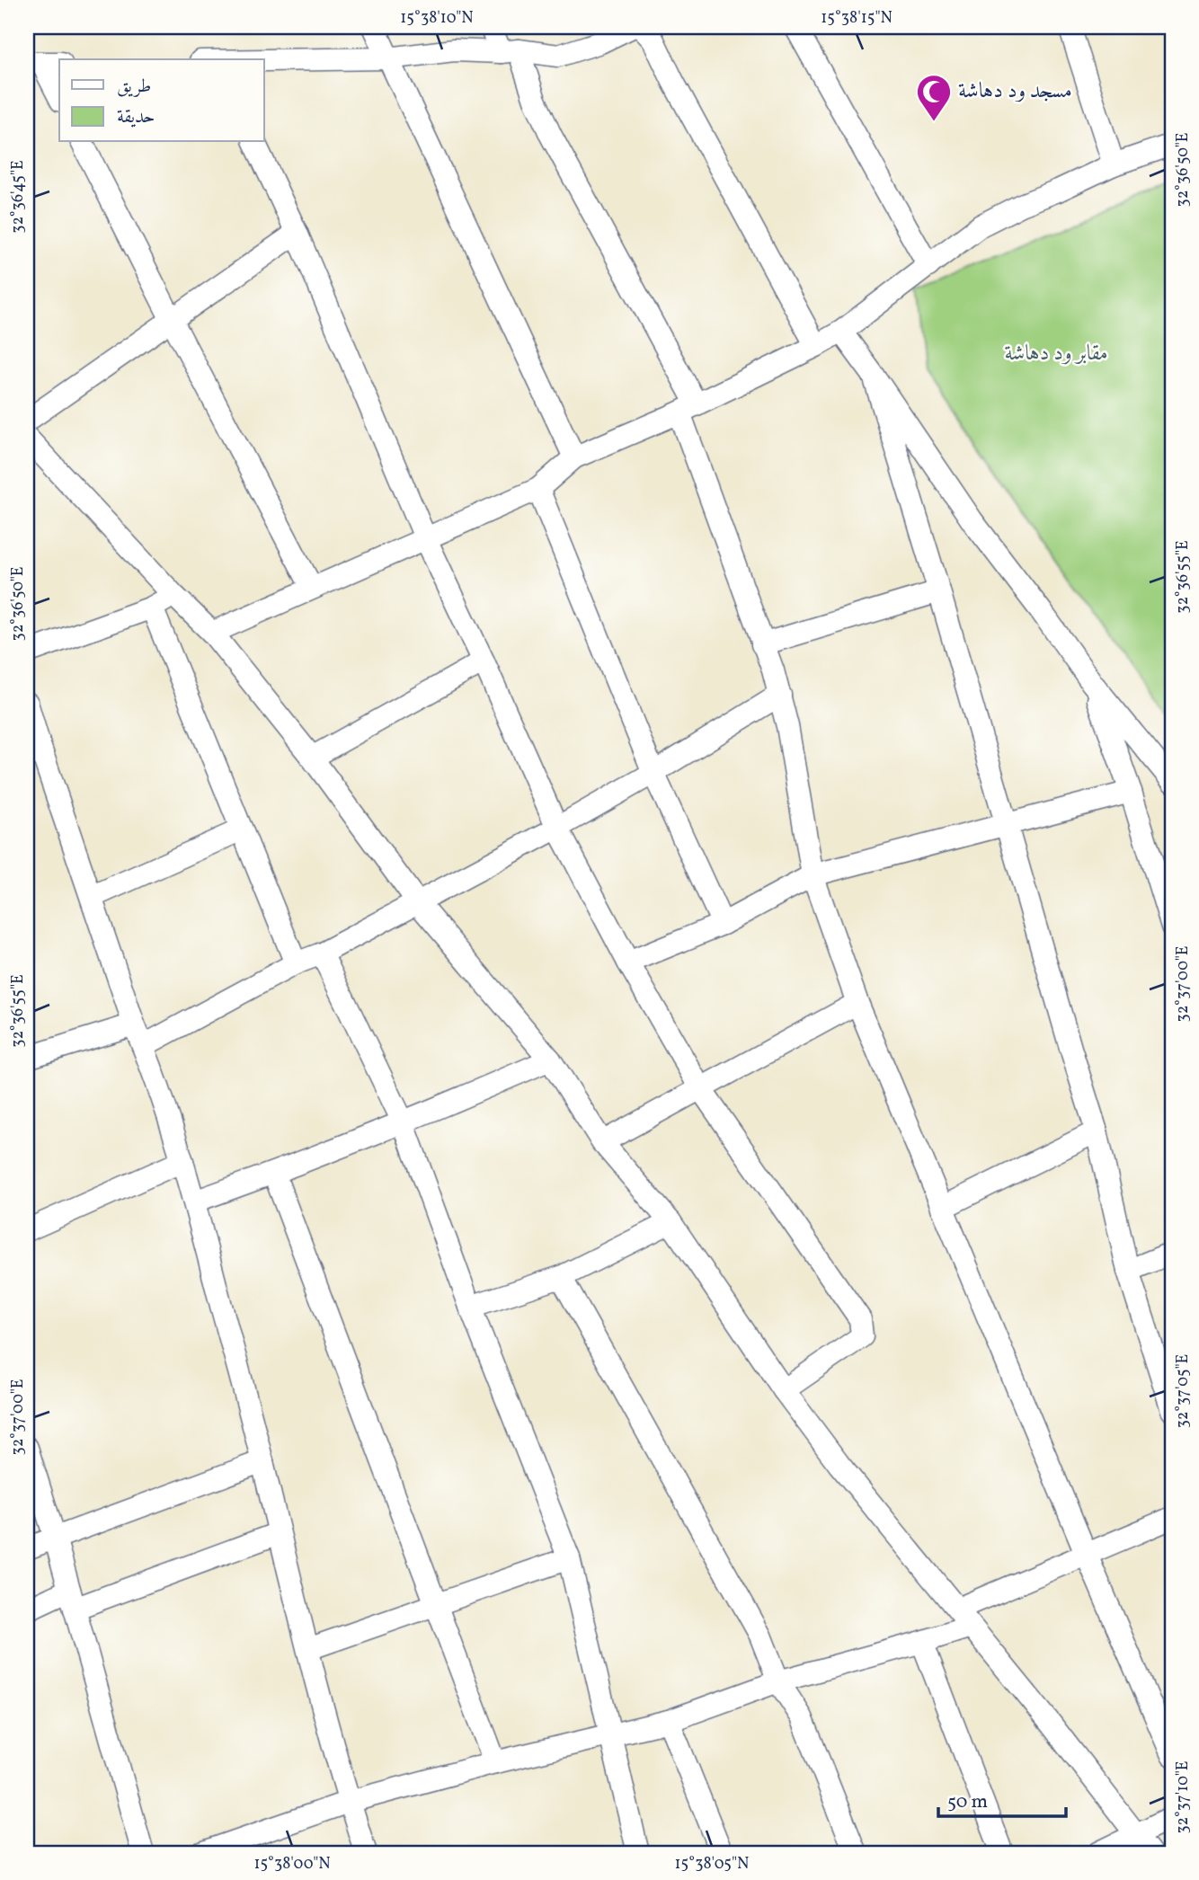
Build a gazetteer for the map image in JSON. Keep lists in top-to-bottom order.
{
  "parks": ["مقابر ود دهاشة"],
  "places": {
    "mosque": ["مسجد ود دهاشة"]
  },
  "legend": ["طريق", "حديقة"],
  "scale_bar": "50 m",
  "coordinates": [
    "15°38'10\"N",
    "15°38'15\"N",
    "32°36'50\"E",
    "32°36'45\"E",
    "32°36'55\"E",
    "32°37'00\"E",
    "32°37'05\"E",
    "32°37'10\"E",
    "15°38'00\"N",
    "15°38'05\"N"
  ]
}
